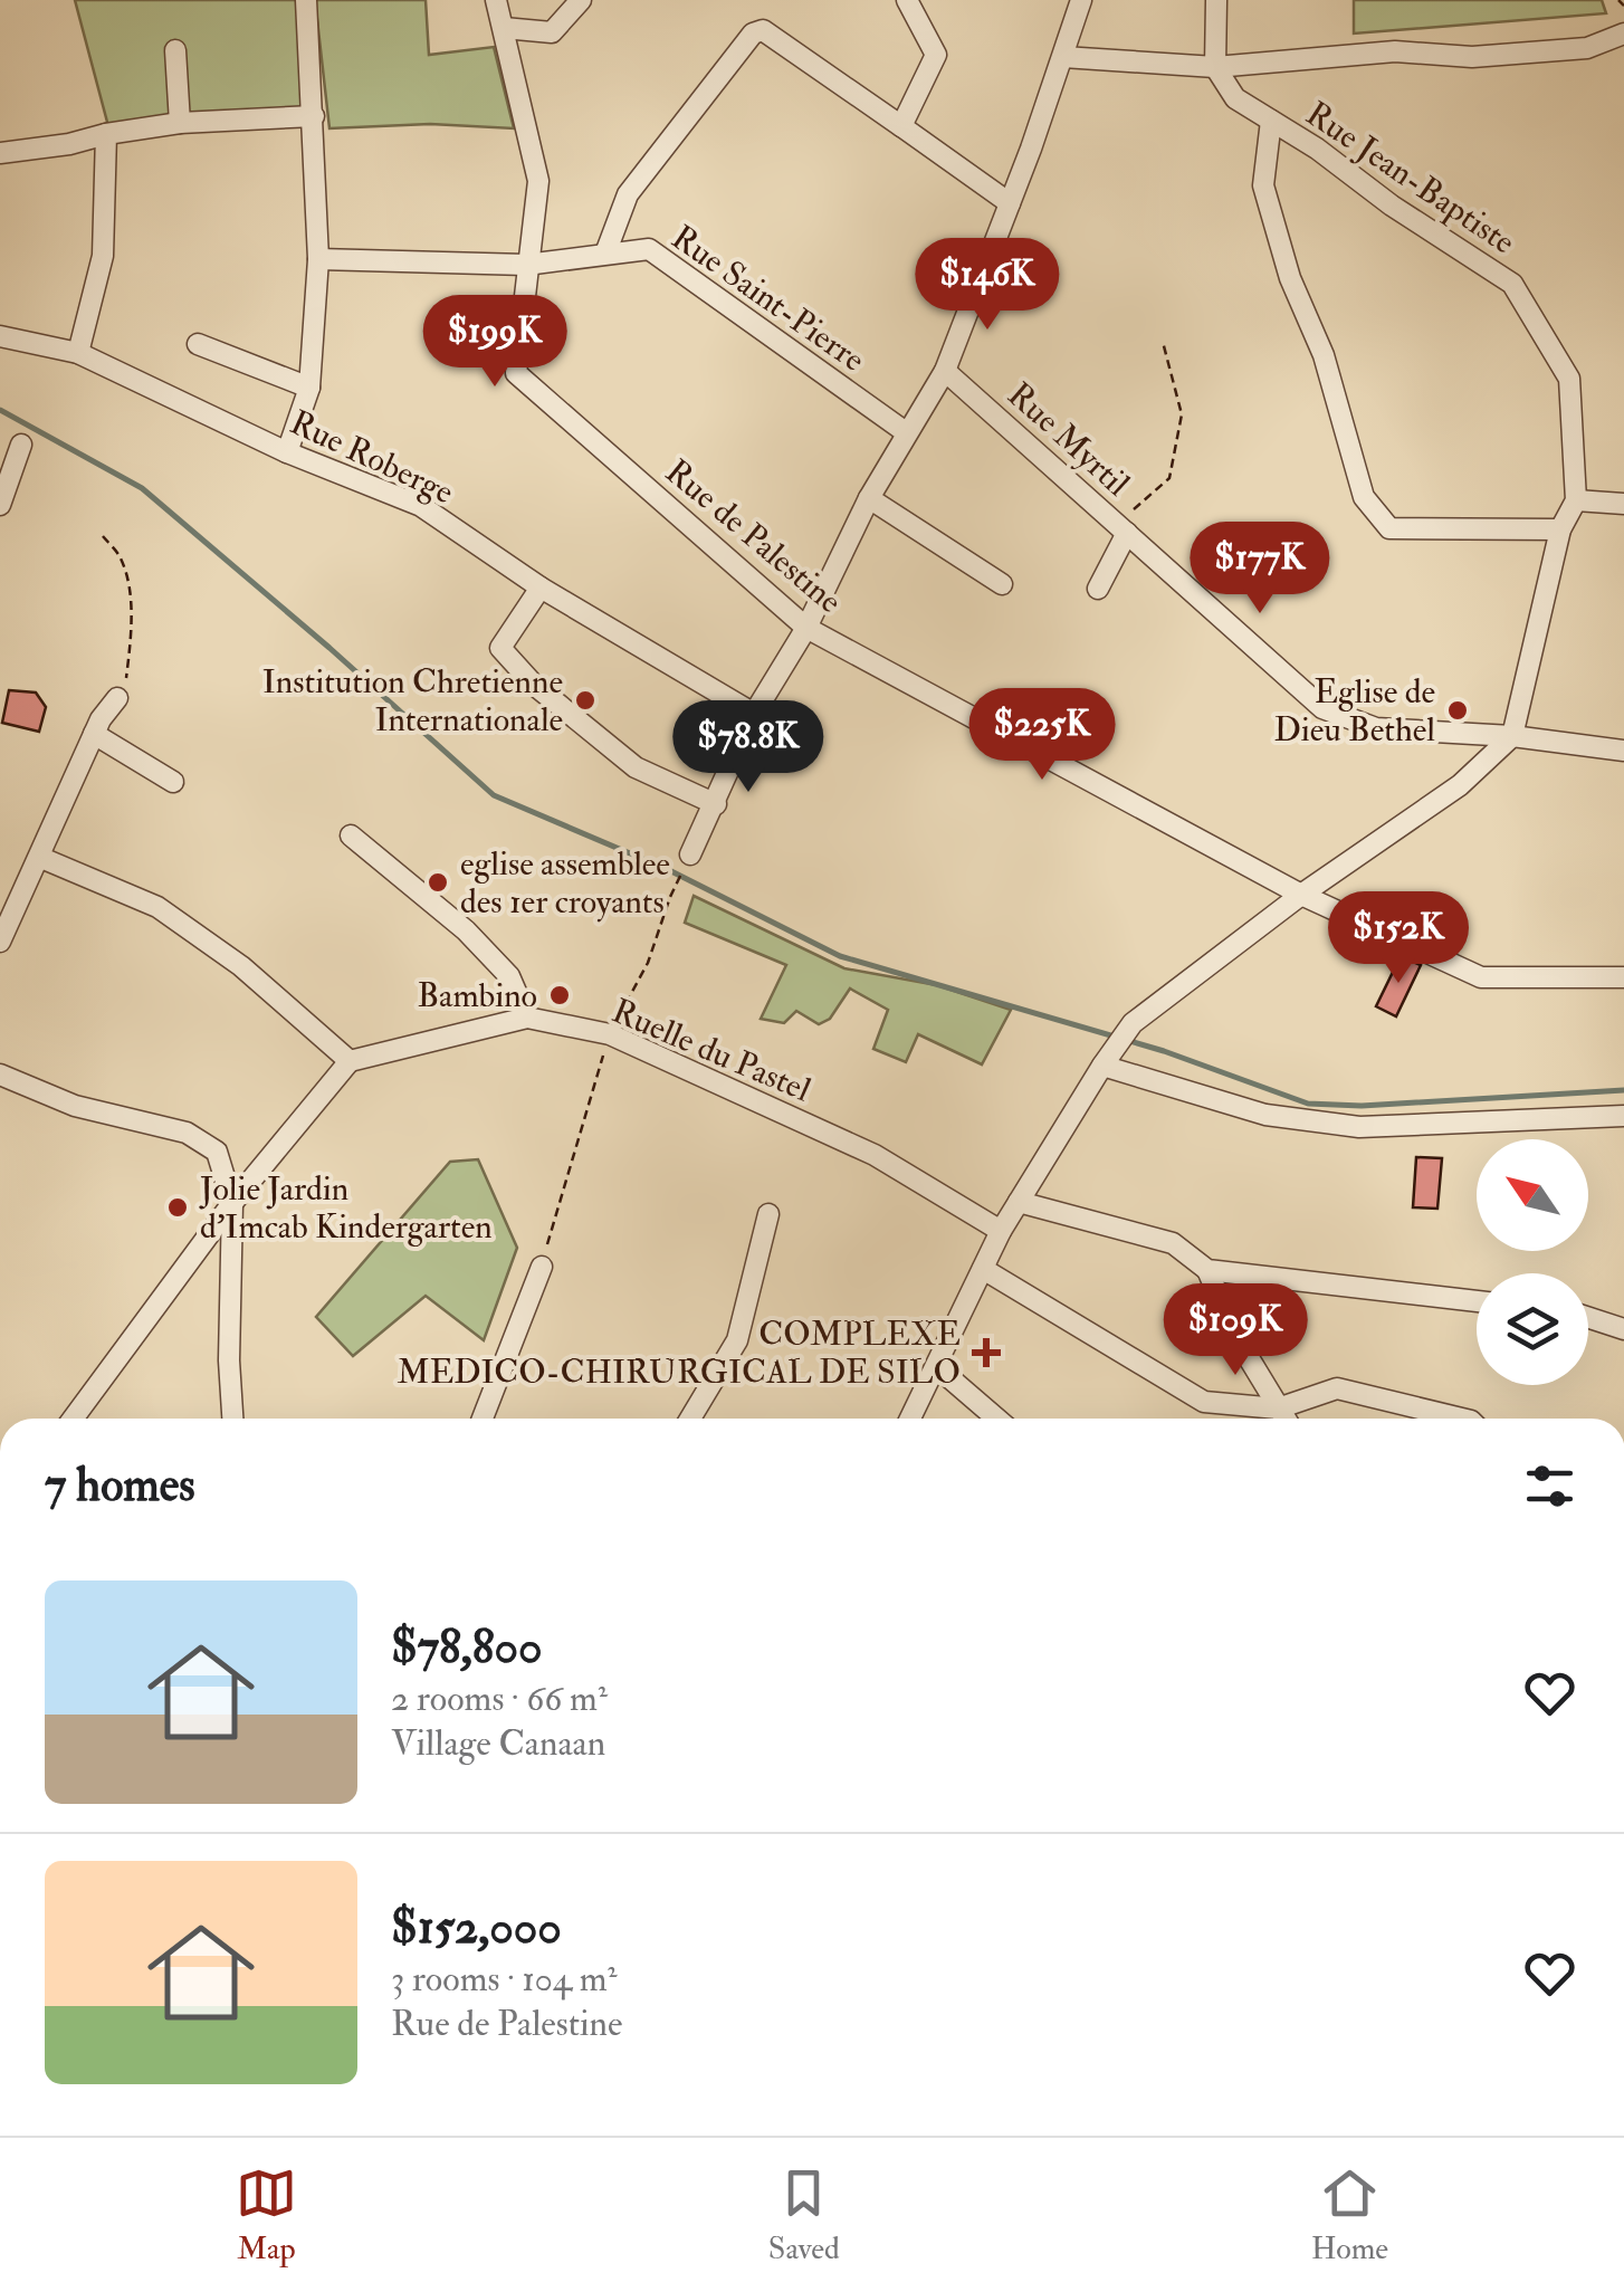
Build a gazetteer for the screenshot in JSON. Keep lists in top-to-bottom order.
{
  "streets": {
    "street": [
      "Rue Jean-Baptiste",
      "Rue Saint-Pierre",
      "Rue Myrtil",
      "Rue Roberge",
      "Rue de Palestine",
      "Ruelle du Pastel"
    ]
  },
  "crossings": [
    ["Rue Saint-Pierre", "Rue de Palestine"]
  ],
  "places": {
    "other": [
      "Institution Chretienne Internationale",
      "Eglise de Dieu Bethel",
      "eglise assemblee des 1er croyants",
      "Bambino",
      "Jolie Jardin d'Imcab Kindergarten"
    ],
    "health": ["COMPLEXE MEDICO-CHIRURGICAL DE SILO"]
  },
  "north": "top left",
  "page": {
    "price": [
      "$146K",
      "$199K",
      "$177K",
      "$225K",
      "$78.8K",
      "$152K",
      "$109K"
    ],
    "heading": "7 homes",
    "list": [
      {
        "name": "$78,800",
        "note": "2 rooms · 66 m² · Village Canaan"
      },
      {
        "name": "$152,000",
        "note": "3 rooms · 104 m² · Rue de Palestine"
      }
    ],
    "tabs": ["Map", "Saved", "Home"]
  }
}
